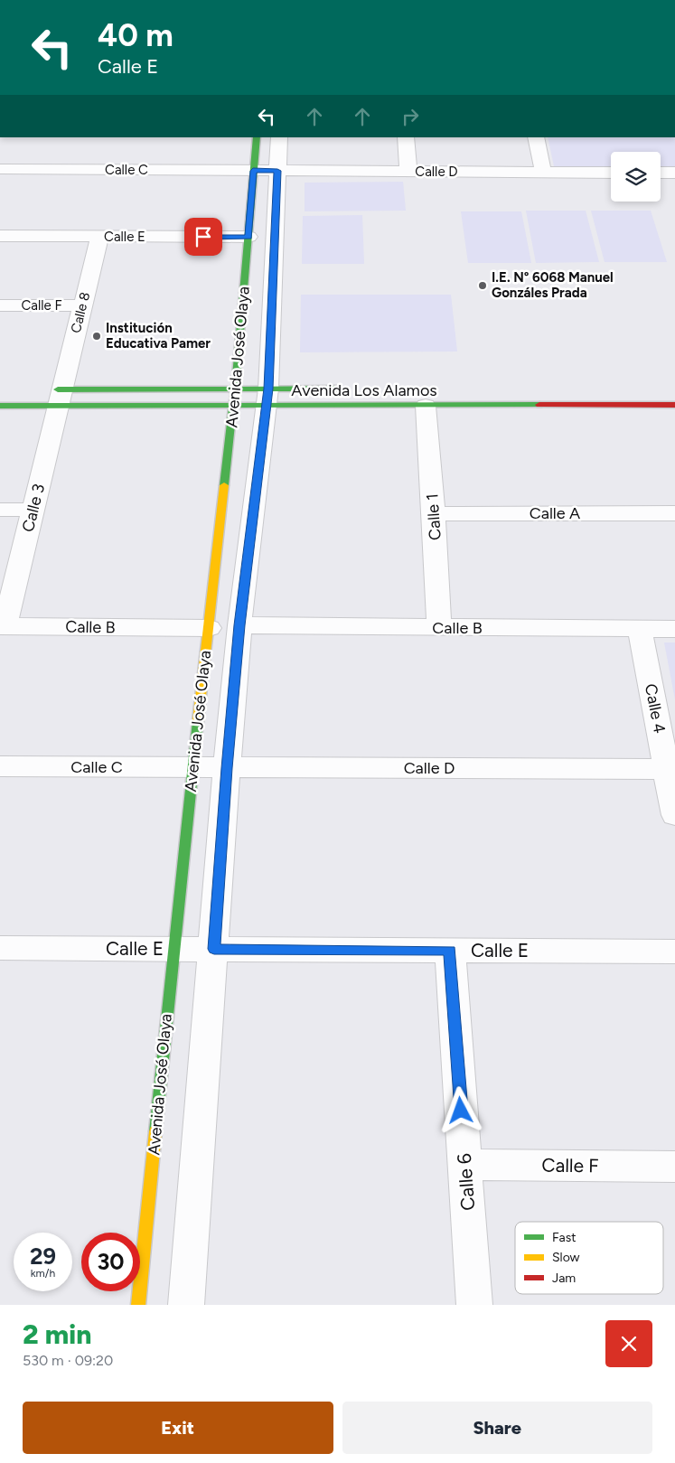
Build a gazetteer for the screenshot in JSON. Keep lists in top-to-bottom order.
{
  "streets": {
    "street": [
      "Calle C",
      "Calle D",
      "Calle E",
      "Calle F",
      "Calle 8",
      "Avenida José Olaya",
      "Avenida Los Alamos",
      "Calle 3",
      "Calle A",
      "Calle 1",
      "Calle B",
      "Calle 4",
      "Calle 6"
    ]
  },
  "crossings": [
    ["Calle C", "Calle D"],
    ["Calle C", "Avenida José Olaya"],
    ["Calle D", "Avenida José Olaya"],
    ["Calle D", "Calle 4"],
    ["Calle E", "Calle 8"],
    ["Calle E", "Avenida José Olaya"],
    ["Calle E", "Calle 6"],
    ["Calle F", "Calle 8"],
    ["Calle F", "Calle 6"],
    ["Calle 8", "Avenida Los Alamos"],
    ["Calle 8", "Calle 3"],
    ["Avenida José Olaya", "Avenida Los Alamos"],
    ["Avenida José Olaya", "Calle B"],
    ["Avenida Los Alamos", "Calle 3"],
    ["Avenida Los Alamos", "Calle 1"],
    ["Calle 3", "Calle B"],
    ["Calle A", "Calle 1"],
    ["Calle 1", "Calle B"],
    ["Calle B", "Calle 4"]
  ],
  "places": ["I.E. N° 6068 Manuel Gonzáles Prada", "Institución Educativa Pamer"],
  "legend": ["Fast", "Slow", "Jam"],
  "page": {
    "turn": ["40 m", "Calle E"],
    "speed": "29 km/h",
    "limit": "30",
    "heading": ["2 min", "530 m · 09:20"],
    "buttons": ["Exit", "Share"]
  }
}
